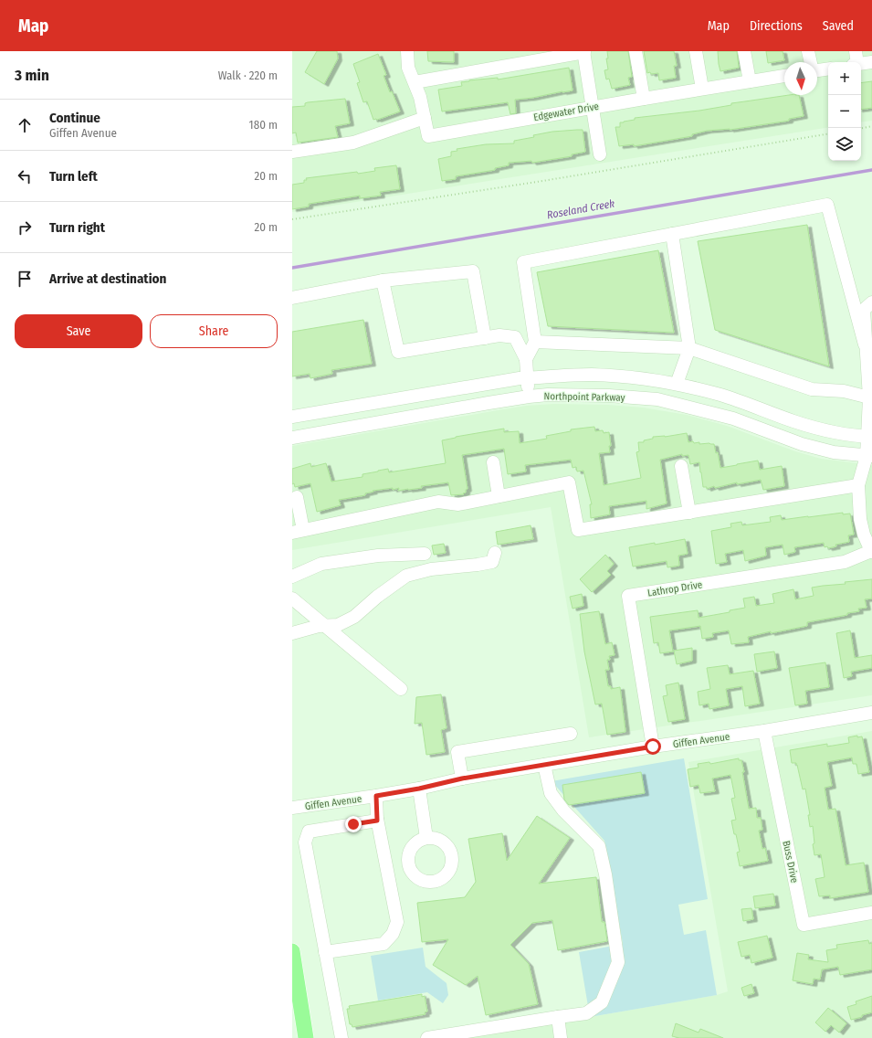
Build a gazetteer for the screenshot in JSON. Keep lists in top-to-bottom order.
{
  "streets": {
    "street": [
      "Edgewater Drive",
      "Northpoint Parkway",
      "Lathrop Drive",
      "Giffen Avenue",
      "Buss Drive"
    ]
  },
  "crossings": [
    ["Lathrop Drive", "Giffen Avenue"],
    ["Giffen Avenue", "Buss Drive"]
  ],
  "water": ["Roseland Creek"],
  "north": "bottom",
  "page": {
    "header": "Map",
    "nav": ["Map", "Directions", "Saved"],
    "heading": ["3 min", "Walk · 220 m"],
    "map_buttons": ["+", "−"],
    "list": [
      ["Continue", "Giffen Avenue", "180 m"],
      ["Turn left", "20 m"],
      ["Turn right", "20 m"],
      "Arrive at destination"
    ],
    "buttons": ["Save", "Share"]
  }
}
